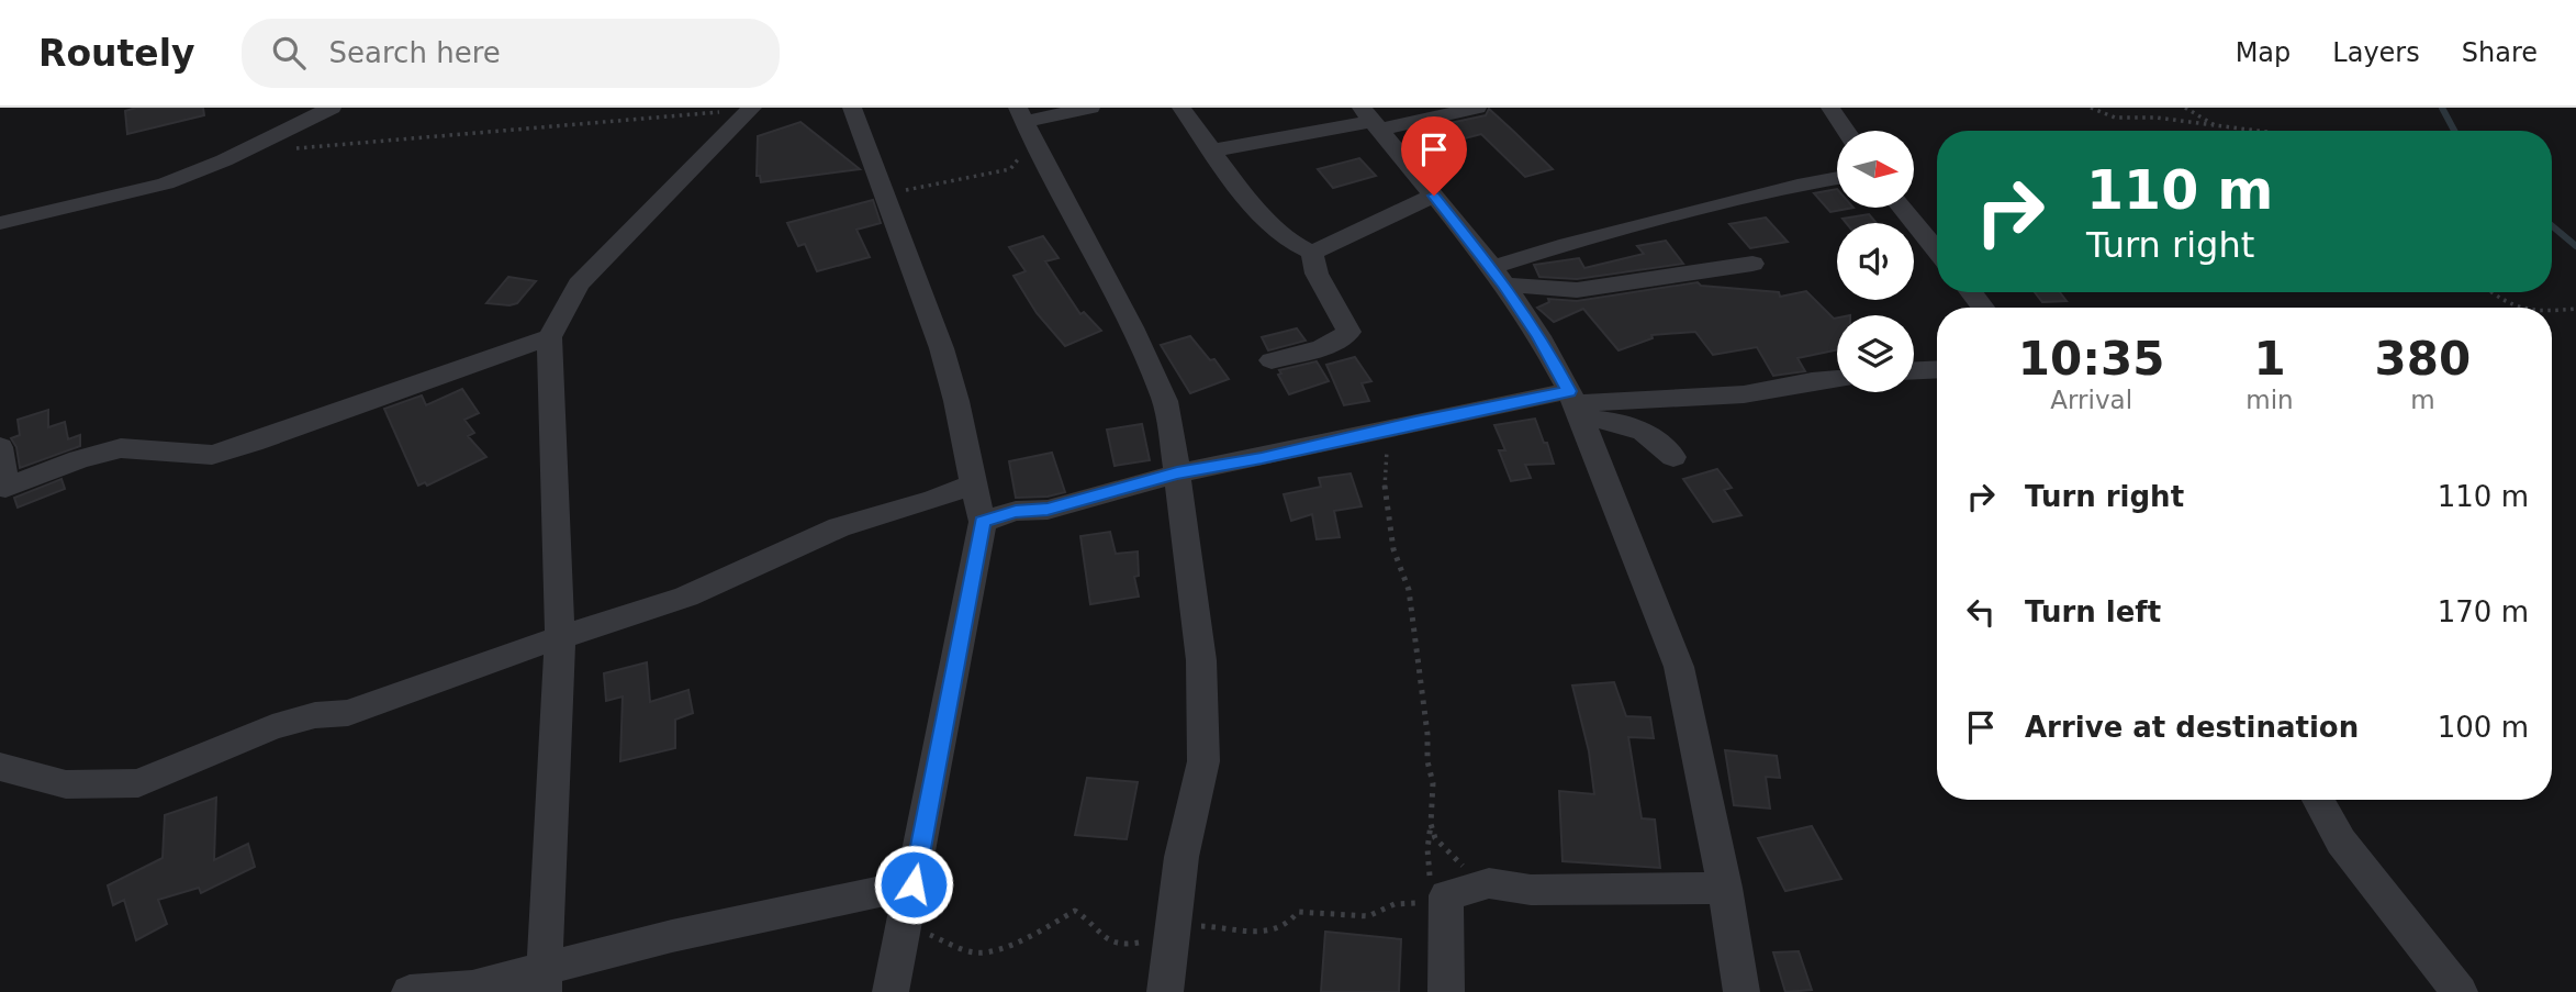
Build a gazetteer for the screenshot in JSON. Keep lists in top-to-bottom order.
{
  "north": "right",
  "page": {
    "header": "Routely",
    "search": "Search here",
    "nav": ["Map", "Layers", "Share"],
    "turn": ["110 m", "Turn right"],
    "eta": [
      "10:35",
      "Arrival",
      "1",
      "min",
      "380",
      "m"
    ],
    "list": [
      {
        "name": "Turn right",
        "value": "110 m"
      },
      {
        "name": "Turn left",
        "value": "170 m"
      },
      {
        "name": "Arrive at destination",
        "value": "100 m"
      }
    ]
  }
}
